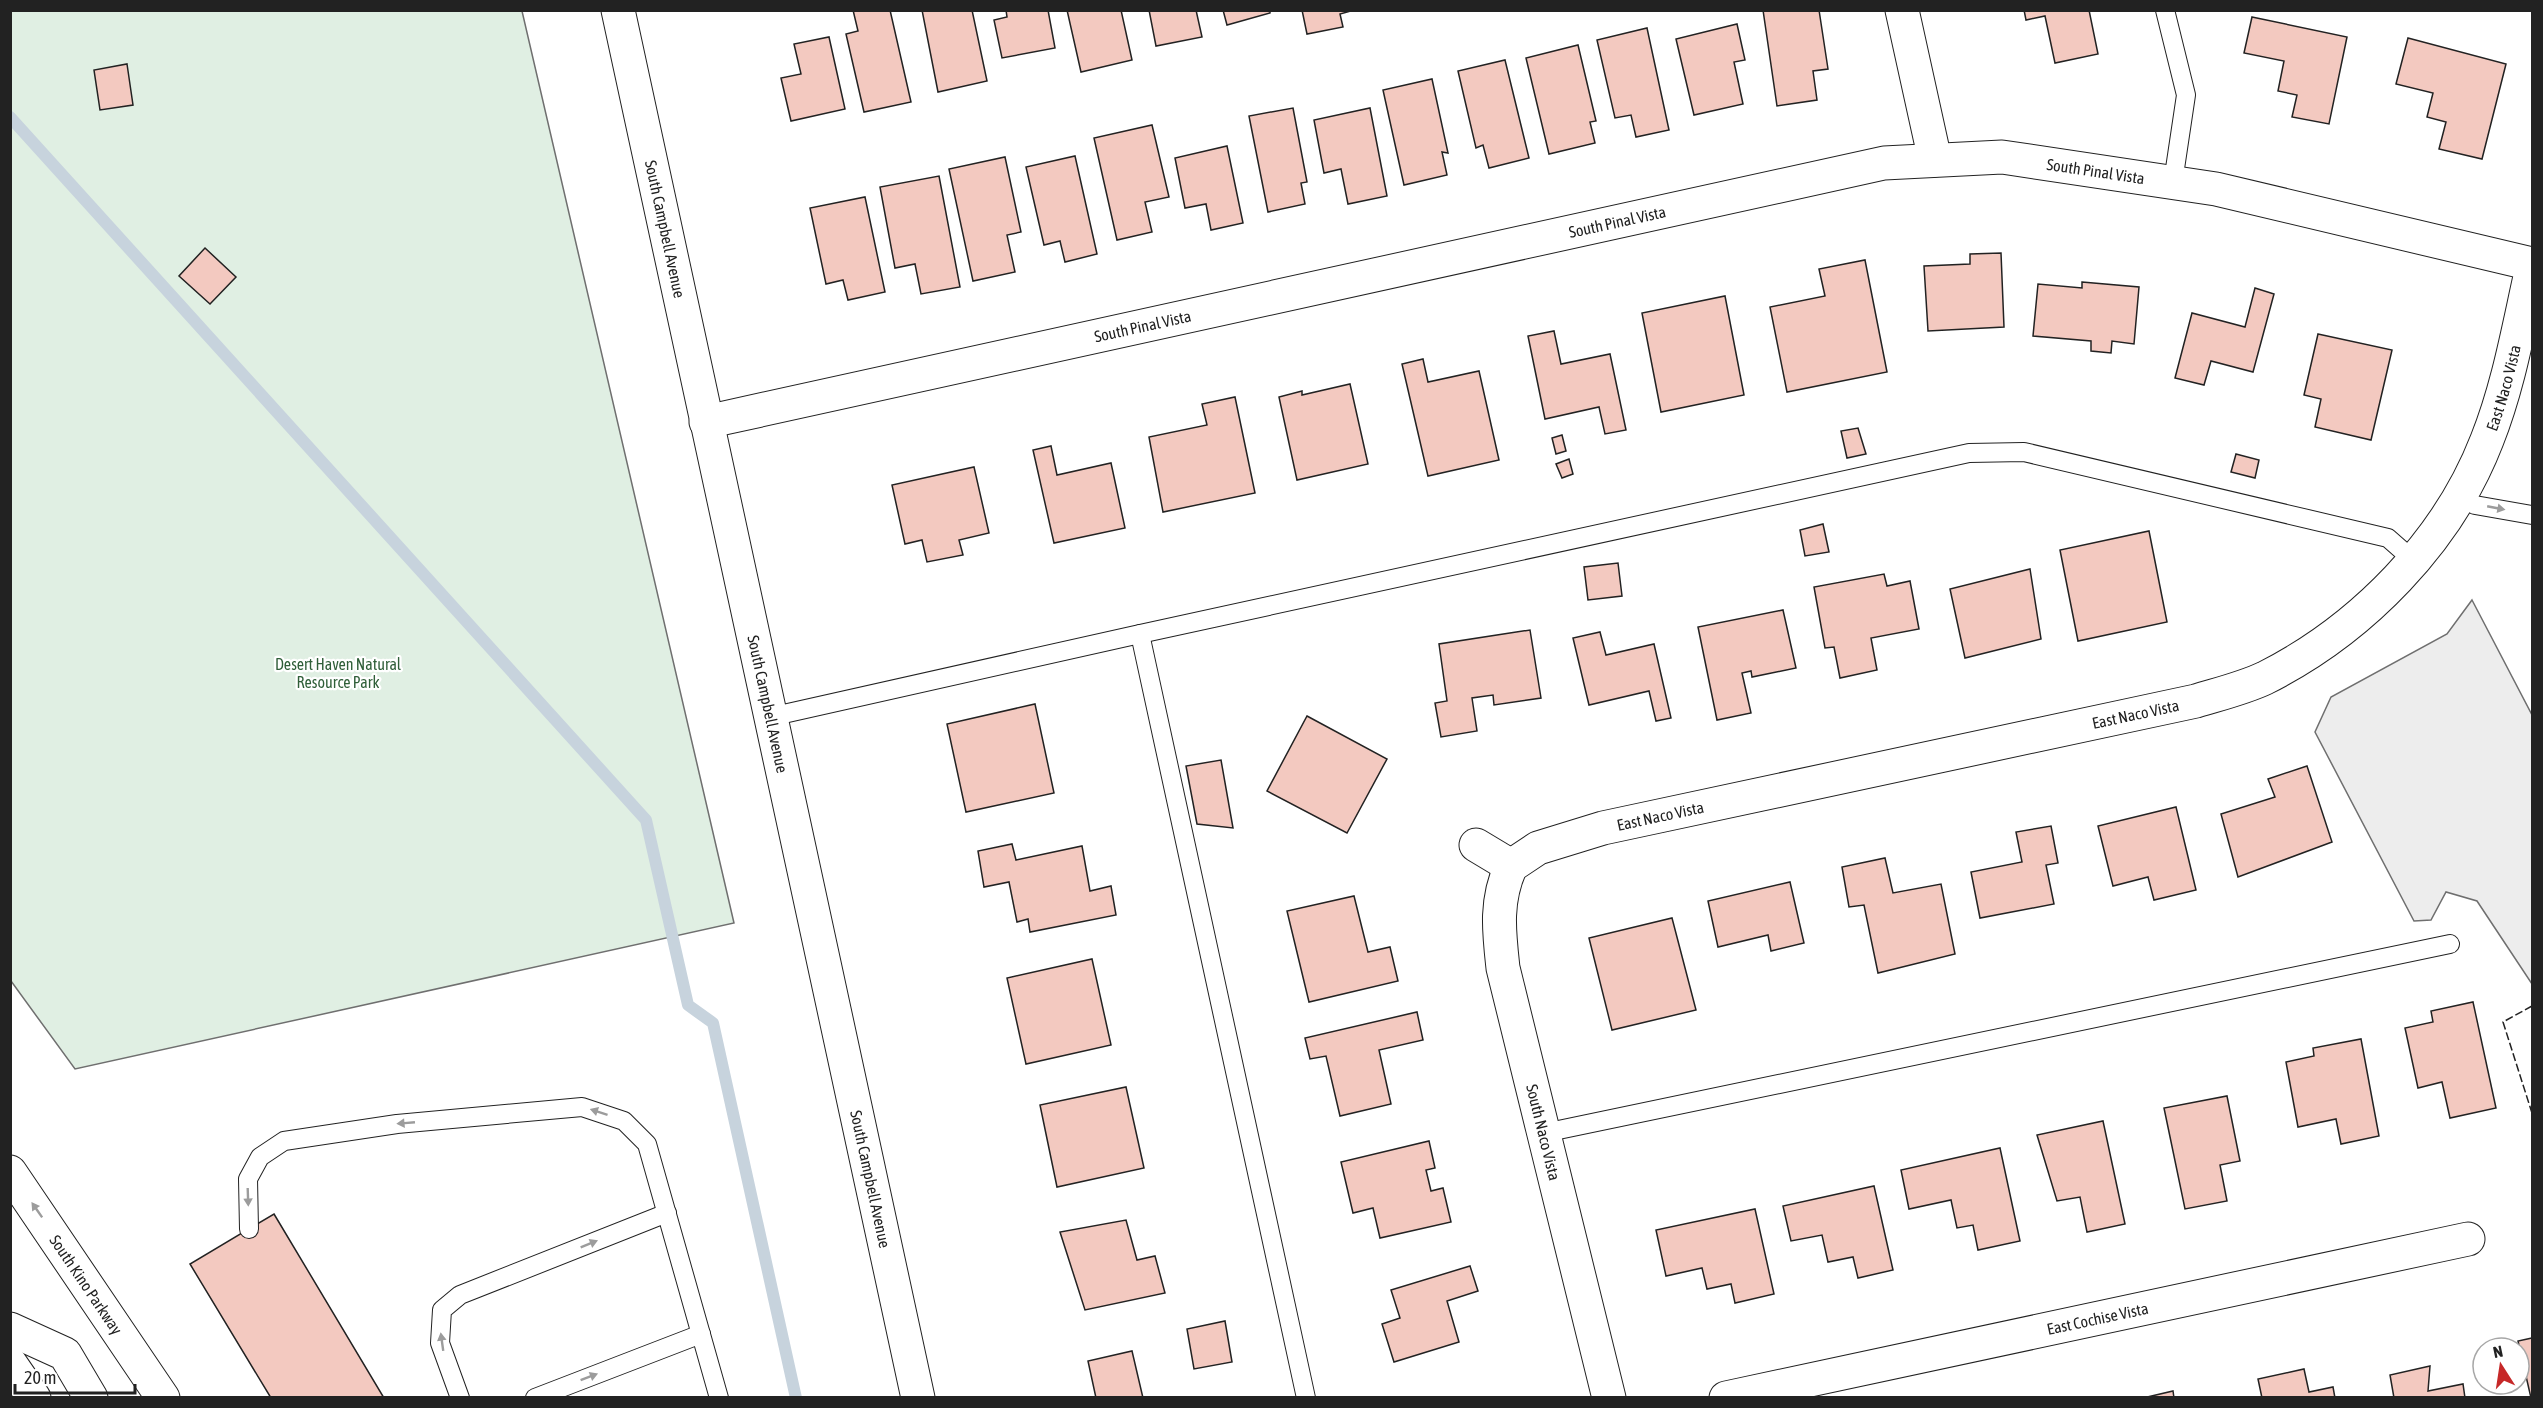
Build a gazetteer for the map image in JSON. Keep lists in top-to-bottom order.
{
  "streets": {
    "street": [
      "South Pinal Vista",
      "South Campbell Avenue",
      "East Naco Vista",
      "South Naco Vista",
      "South Kino Parkway",
      "East Cochise Vista"
    ]
  },
  "crossings": [
    ["South Pinal Vista", "South Campbell Avenue"],
    ["South Pinal Vista", "East Naco Vista"],
    ["East Naco Vista", "South Naco Vista"]
  ],
  "parks": ["Desert Haven Natural Resource Park"],
  "scale_bar": "20 m",
  "north": "top"
}
